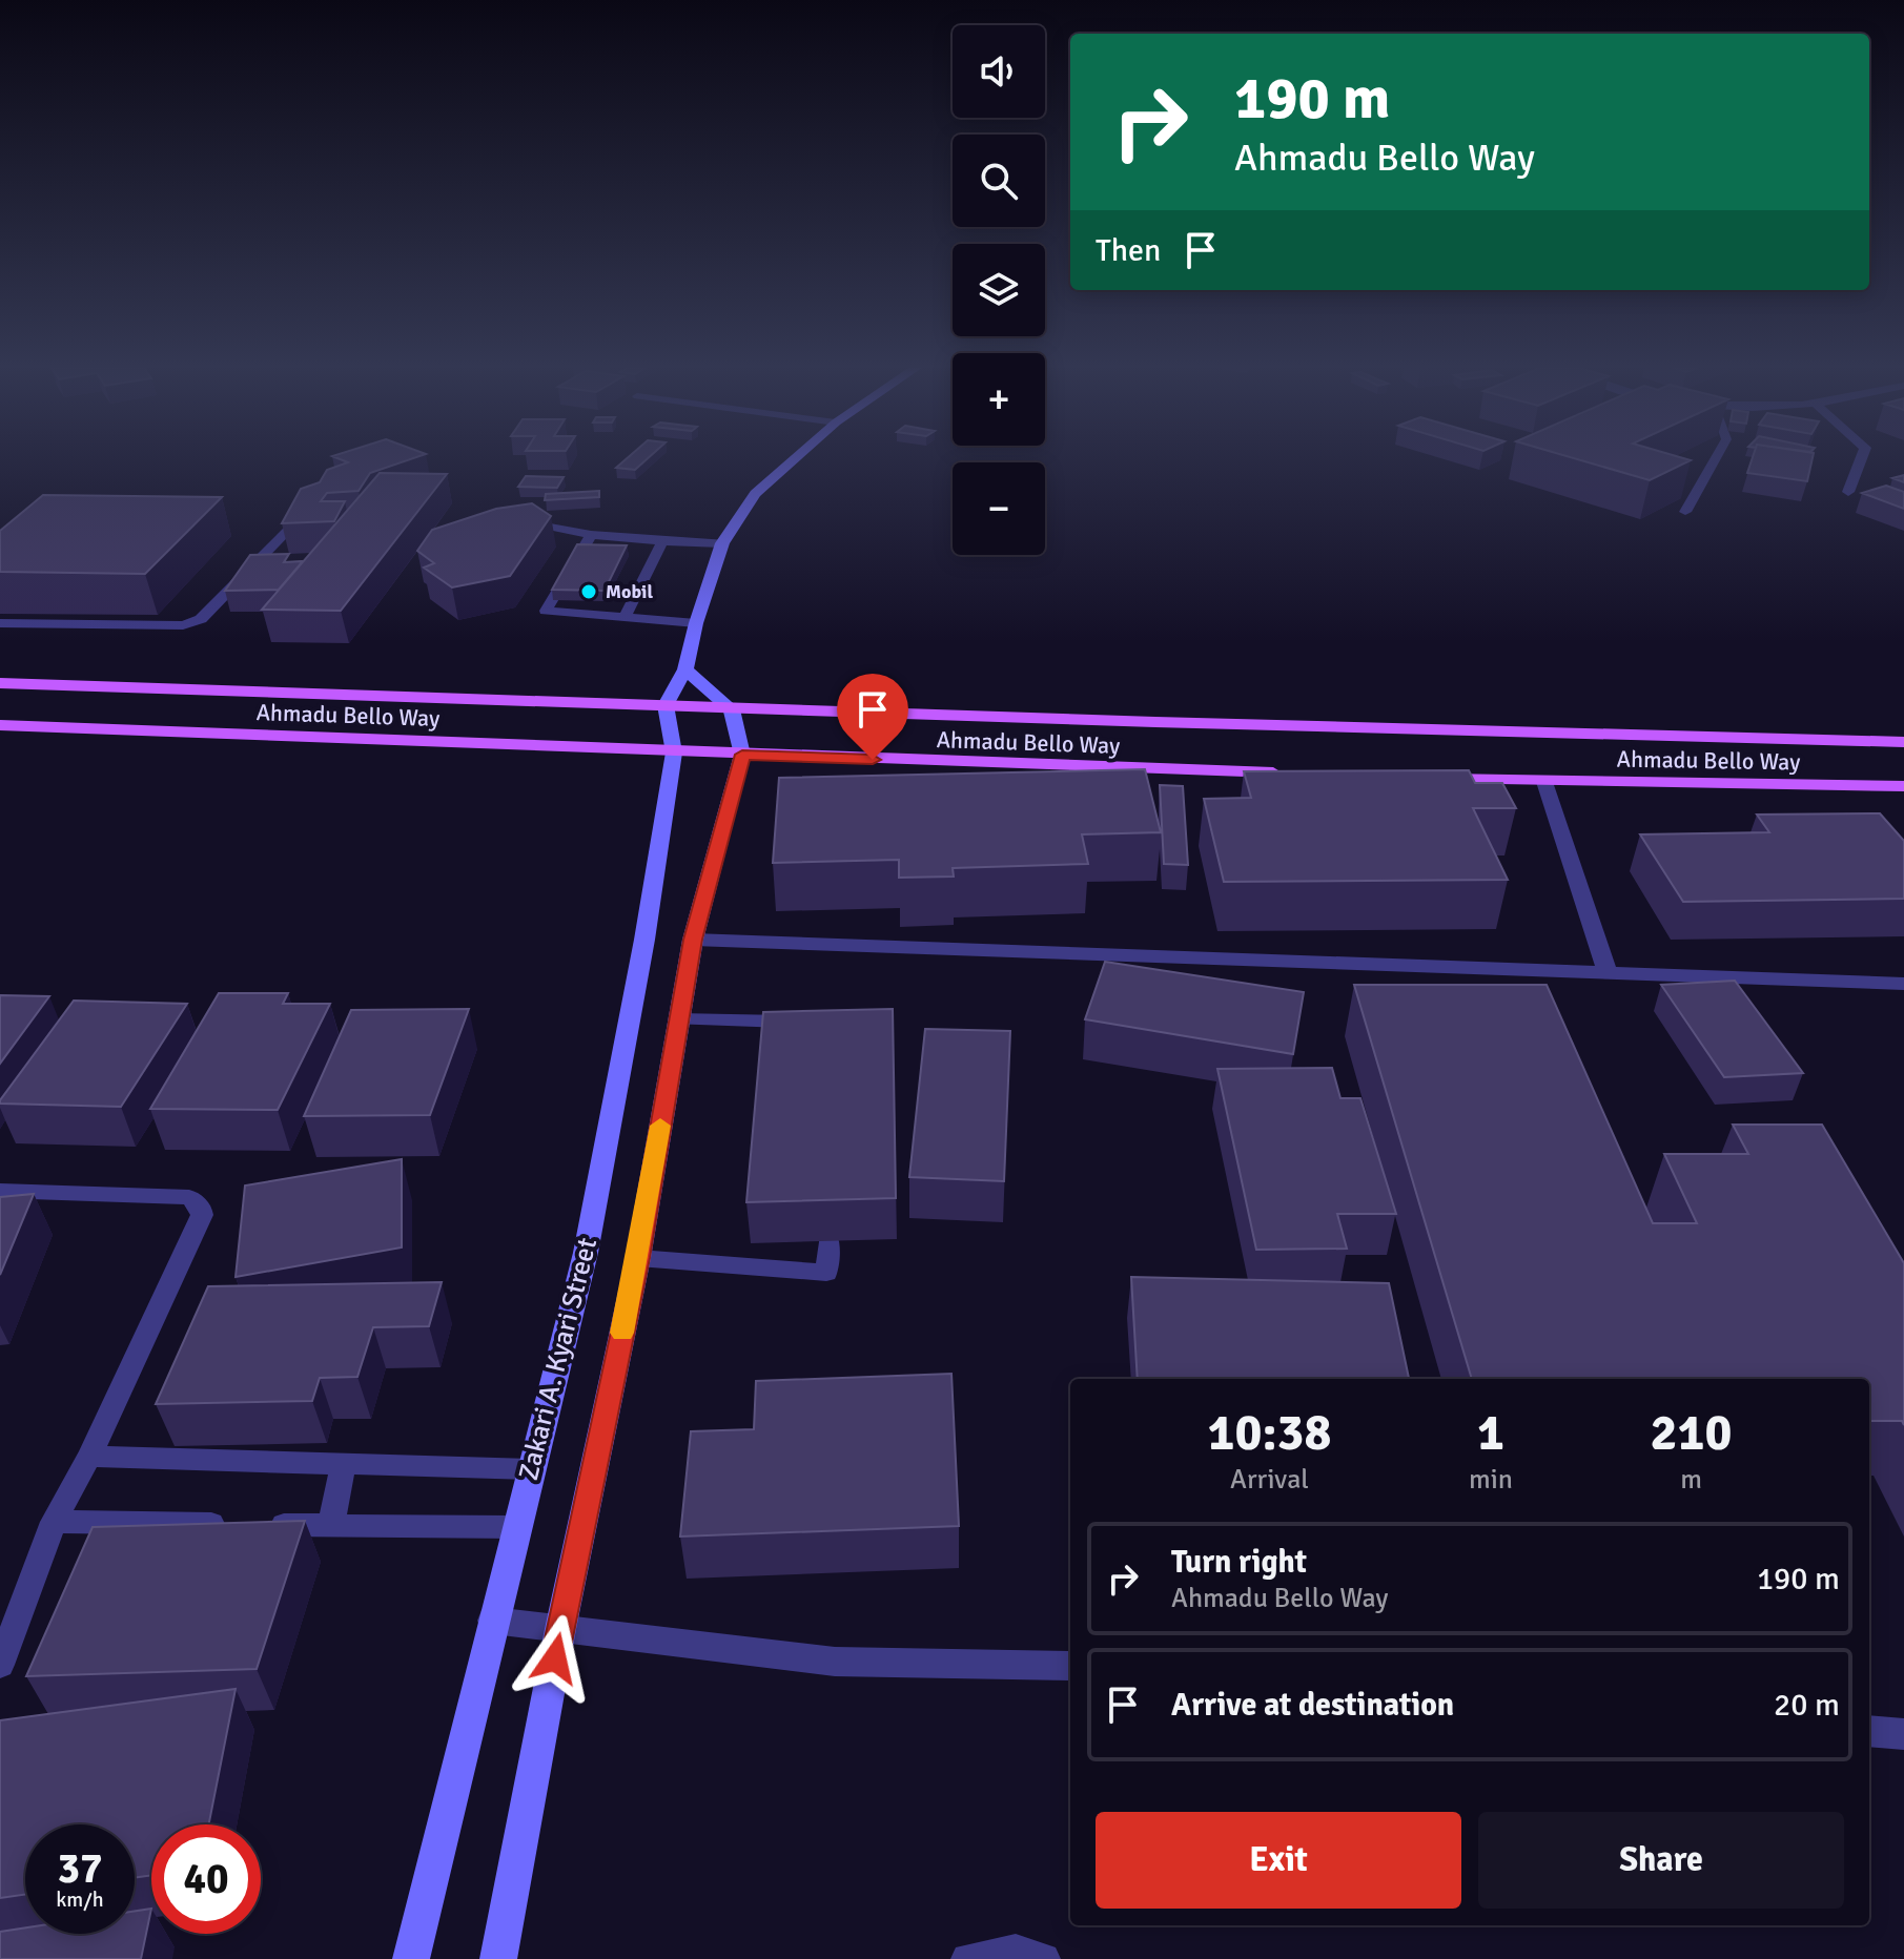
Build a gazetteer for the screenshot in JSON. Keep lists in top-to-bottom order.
{
  "streets": {
    "main road": ["Ahmadu Bello Way"],
    "street": ["Zakari A. Kyari Street"]
  },
  "crossings": [
    ["Ahmadu Bello Way", "Zakari A. Kyari Street"]
  ],
  "places": ["Mobil"],
  "page": {
    "map_buttons": ["+", "−"],
    "turn": ["190 m", "Ahmadu Bello Way"],
    "then": "Then",
    "eta": [
      "10:38",
      "Arrival",
      "1",
      "min",
      "210",
      "m"
    ],
    "list": [
      {
        "name": "Turn right",
        "note": "Ahmadu Bello Way",
        "value": "190 m"
      },
      {
        "name": "Arrive at destination",
        "value": "20 m"
      }
    ],
    "buttons": ["Exit", "Share"],
    "speed": "37 km/h",
    "limit": "40"
  }
}
